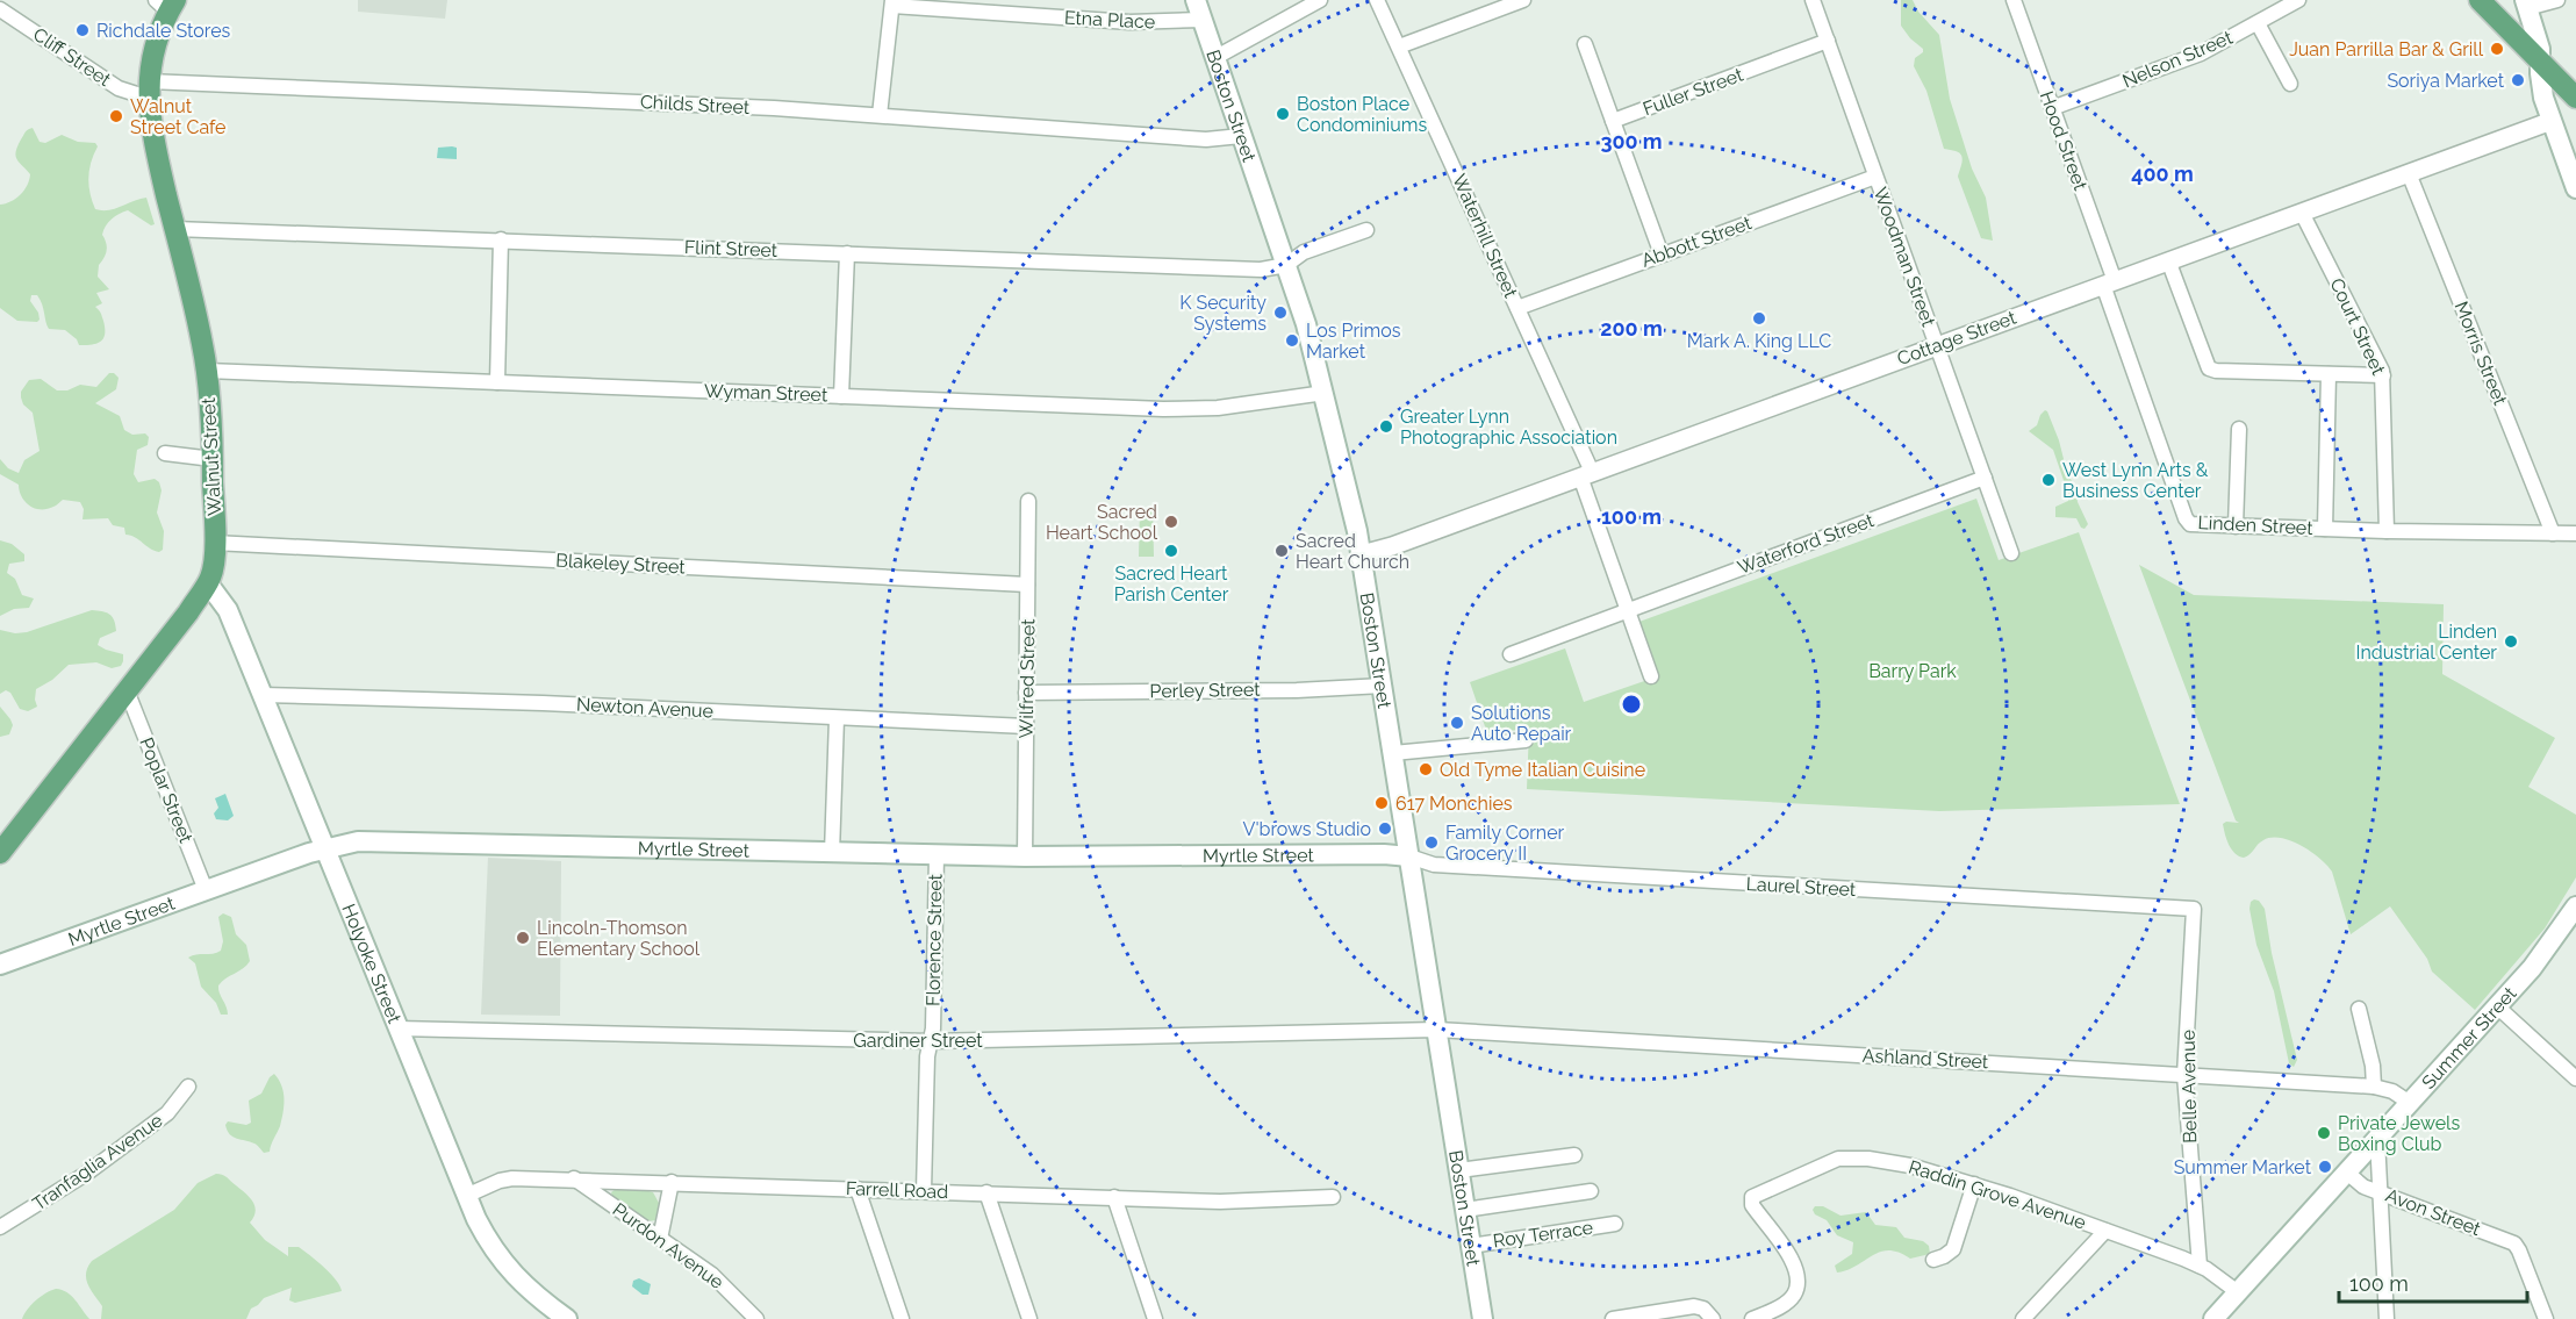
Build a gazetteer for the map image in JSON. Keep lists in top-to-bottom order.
{
  "streets": {
    "main road": [
      "Boston Street",
      "Walnut Street",
      "Myrtle Street",
      "Holyoke Street",
      "Summer Street"
    ],
    "street": [
      "Etna Place",
      "Cliff Street",
      "Nelson Street",
      "Fuller Street",
      "Childs Street",
      "Hood Street",
      "Waterhill Street",
      "Abbott Street",
      "Flint Street",
      "Woodman Street",
      "Court Street",
      "Cottage Street",
      "Morris Street",
      "Wyman Street",
      "Linden Street",
      "Waterford Street",
      "Blakeley Street",
      "Wilfred Street",
      "Perley Street",
      "Newton Avenue",
      "Poplar Street",
      "Laurel Street",
      "Florence Street",
      "Gardiner Street",
      "Ashland Street",
      "Belle Avenue",
      "Tranfaglia Avenue",
      "Farrell Road",
      "Raddin Grove Avenue",
      "Avon Street",
      "Roy Terrace",
      "Purdon Avenue"
    ]
  },
  "crossings": [
    ["Etna Place", "Boston Street"],
    ["Cliff Street", "Childs Street"],
    ["Cliff Street", "Walnut Street"],
    ["Nelson Street", "Hood Street"],
    ["Fuller Street", "Woodman Street"],
    ["Childs Street", "Boston Street"],
    ["Childs Street", "Walnut Street"],
    ["Boston Street", "Flint Street"],
    ["Boston Street", "Cottage Street"],
    ["Boston Street", "Wyman Street"],
    ["Boston Street", "Perley Street"],
    ["Boston Street", "Myrtle Street"],
    ["Boston Street", "Laurel Street"],
    ["Boston Street", "Gardiner Street"],
    ["Boston Street", "Ashland Street"],
    ["Boston Street", "Roy Terrace"],
    ["Hood Street", "Cottage Street"],
    ["Hood Street", "Linden Street"],
    ["Waterhill Street", "Abbott Street"],
    ["Waterhill Street", "Cottage Street"],
    ["Waterhill Street", "Waterford Street"],
    ["Abbott Street", "Woodman Street"],
    ["Flint Street", "Walnut Street"],
    ["Woodman Street", "Cottage Street"],
    ["Woodman Street", "Waterford Street"],
    ["Court Street", "Cottage Street"],
    ["Court Street", "Linden Street"],
    ["Cottage Street", "Morris Street"],
    ["Cottage Street", "Linden Street"],
    ["Morris Street", "Linden Street"],
    ["Wyman Street", "Walnut Street"],
    ["Walnut Street", "Blakeley Street"],
    ["Walnut Street", "Poplar Street"],
    ["Walnut Street", "Holyoke Street"],
    ["Blakeley Street", "Wilfred Street"],
    ["Wilfred Street", "Perley Street"],
    ["Wilfred Street", "Newton Avenue"],
    ["Wilfred Street", "Myrtle Street"],
    ["Newton Avenue", "Holyoke Street"],
    ["Poplar Street", "Myrtle Street"],
    ["Myrtle Street", "Laurel Street"],
    ["Myrtle Street", "Florence Street"],
    ["Myrtle Street", "Holyoke Street"],
    ["Laurel Street", "Belle Avenue"],
    ["Florence Street", "Gardiner Street"],
    ["Florence Street", "Farrell Road"],
    ["Holyoke Street", "Gardiner Street"],
    ["Holyoke Street", "Farrell Road"],
    ["Summer Street", "Ashland Street"],
    ["Summer Street", "Raddin Grove Avenue"],
    ["Summer Street", "Avon Street"],
    ["Gardiner Street", "Ashland Street"],
    ["Ashland Street", "Belle Avenue"],
    ["Belle Avenue", "Raddin Grove Avenue"],
    ["Farrell Road", "Purdon Avenue"]
  ],
  "parks": ["Barry Park"],
  "places": [
    "Richdale Stores",
    "Juan Parrilla Bar & Grill",
    "Soriya Market",
    "Boston Place Condominiums",
    "Walnut Street Cafe",
    "K Security Systems",
    "Mark A. King LLC",
    "Los Primos Market",
    "Greater Lynn Photographic Association",
    "West Lynn Arts & Business Center",
    "Sacred Heart School",
    "Sacred Heart Parish Center",
    "Sacred Heart Church",
    "Linden Industrial Center",
    "Solutions Auto Repair",
    "Old Tyme Italian Cuisine",
    "617 Monchies",
    "V'brows Studio",
    "Family Corner Grocery II",
    "Lincoln-Thomson Elementary School",
    "Private Jewels Boxing Club",
    "Summer Market"
  ],
  "scale_bar": "100 m",
  "rings": [
    "300 m",
    "400 m",
    "200 m",
    "100 m"
  ]
}
